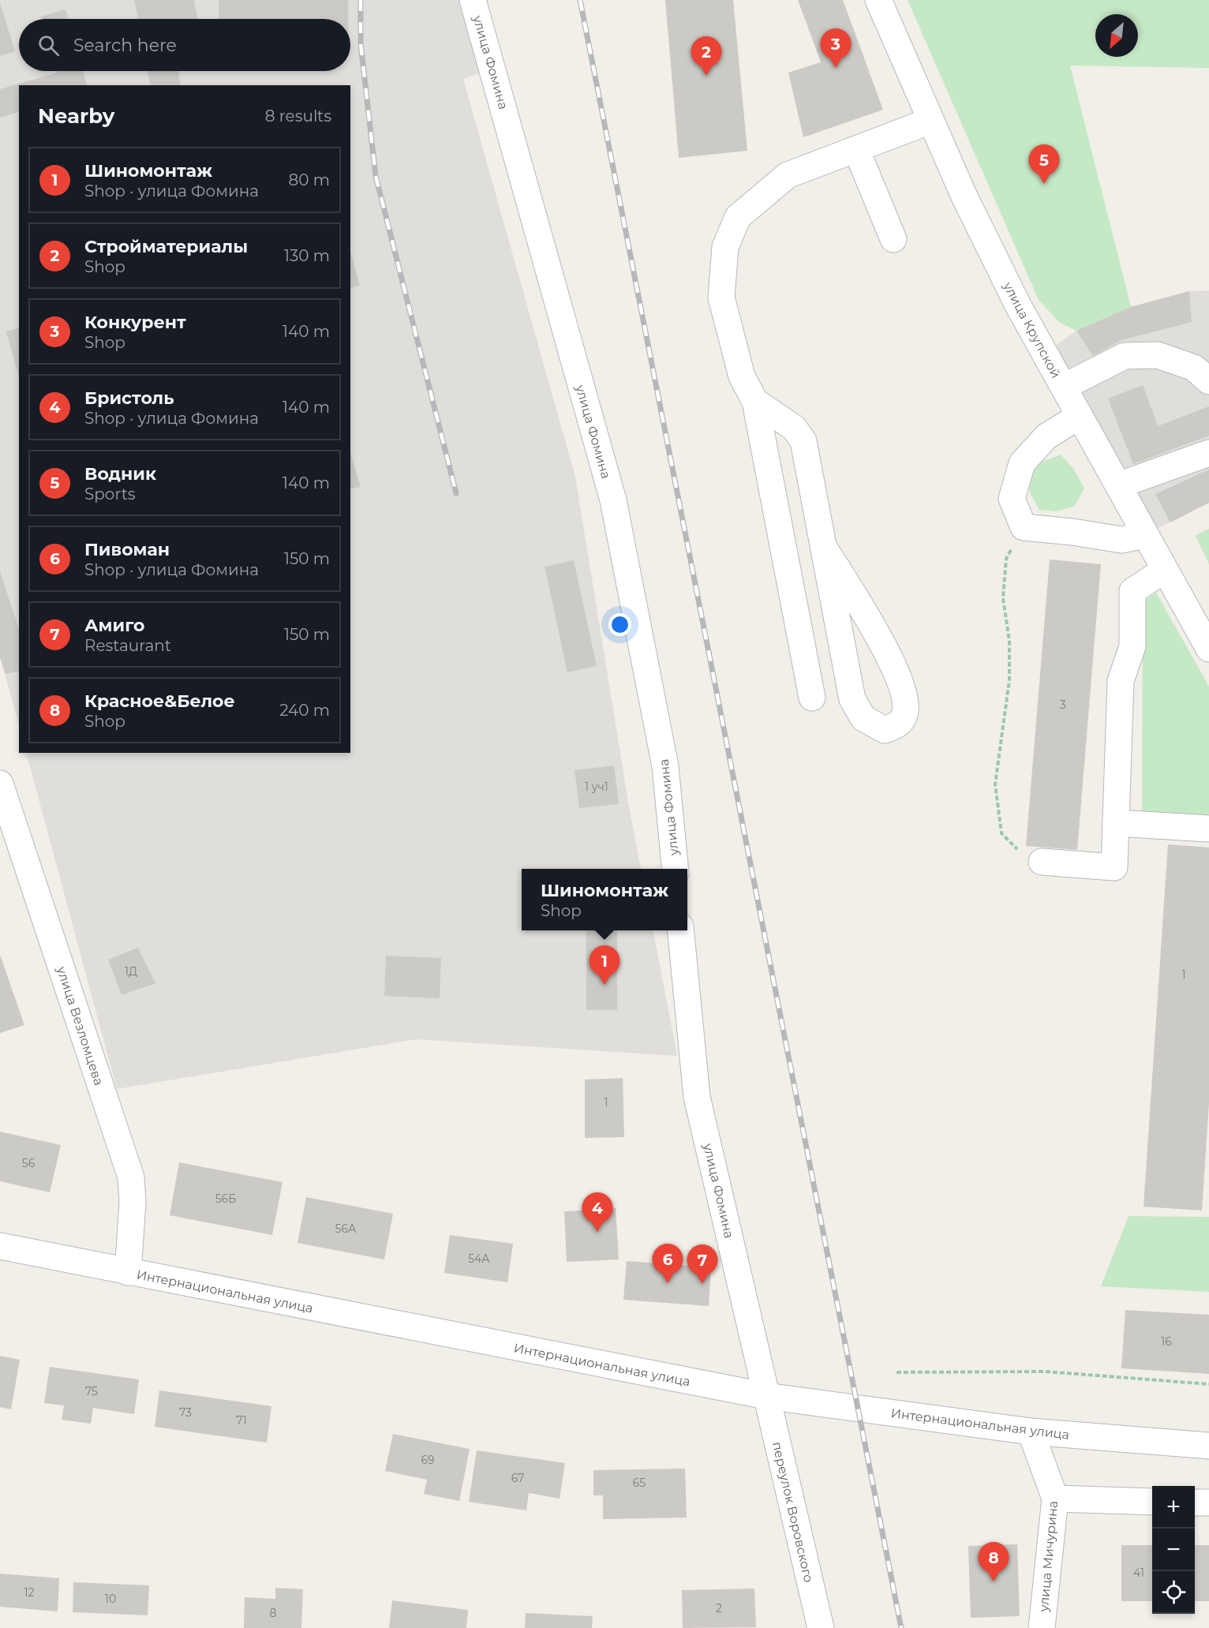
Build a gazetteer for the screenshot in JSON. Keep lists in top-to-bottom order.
{
  "streets": {
    "street": [
      "улица Фомина",
      "улица Крупской",
      "улица Везломцева",
      "Интернациональная улица",
      "переулок Воровского",
      "улица Мичурина"
    ]
  },
  "crossings": [
    ["улица Фомина", "Интернациональная улица"],
    ["улица Фомина", "переулок Воровского"],
    ["улица Везломцева", "Интернациональная улица"],
    ["Интернациональная улица", "переулок Воровского"],
    ["Интернациональная улица", "улица Мичурина"]
  ],
  "house_numbers": [
    "3",
    "1 уч1",
    "1Д",
    "1",
    "1",
    "56",
    "56Б",
    "56А",
    "54А",
    "16",
    "75",
    "73",
    "71",
    "69",
    "67",
    "65",
    "41",
    "12",
    "10",
    "2",
    "8"
  ],
  "north": "bottom left",
  "page": {
    "search": "Search here",
    "pins": [
      "3",
      "2",
      "5",
      "1",
      "4",
      "6",
      "7",
      "8"
    ],
    "heading": ["Nearby", "8 results"],
    "list": [
      {
        "mark": "1",
        "name": "Шиномонтаж",
        "note": "Shop · улица Фомина",
        "value": "80 m"
      },
      {
        "mark": "2",
        "name": "Стройматериалы",
        "note": "Shop",
        "value": "130 m"
      },
      {
        "mark": "3",
        "name": "Конкурент",
        "note": "Shop",
        "value": "140 m"
      },
      {
        "mark": "4",
        "name": "Бристоль",
        "note": "Shop · улица Фомина",
        "value": "140 m"
      },
      {
        "mark": "5",
        "name": "Водник",
        "note": "Sports",
        "value": "140 m"
      },
      {
        "mark": "6",
        "name": "Пивоман",
        "note": "Shop · улица Фомина",
        "value": "150 m"
      },
      {
        "mark": "7",
        "name": "Амиго",
        "note": "Restaurant",
        "value": "150 m"
      },
      {
        "mark": "8",
        "name": "Красное&Белое",
        "note": "Shop",
        "value": "240 m"
      }
    ],
    "popup": ["Шиномонтаж", "Shop"],
    "map_buttons": ["+", "−"]
  }
}
